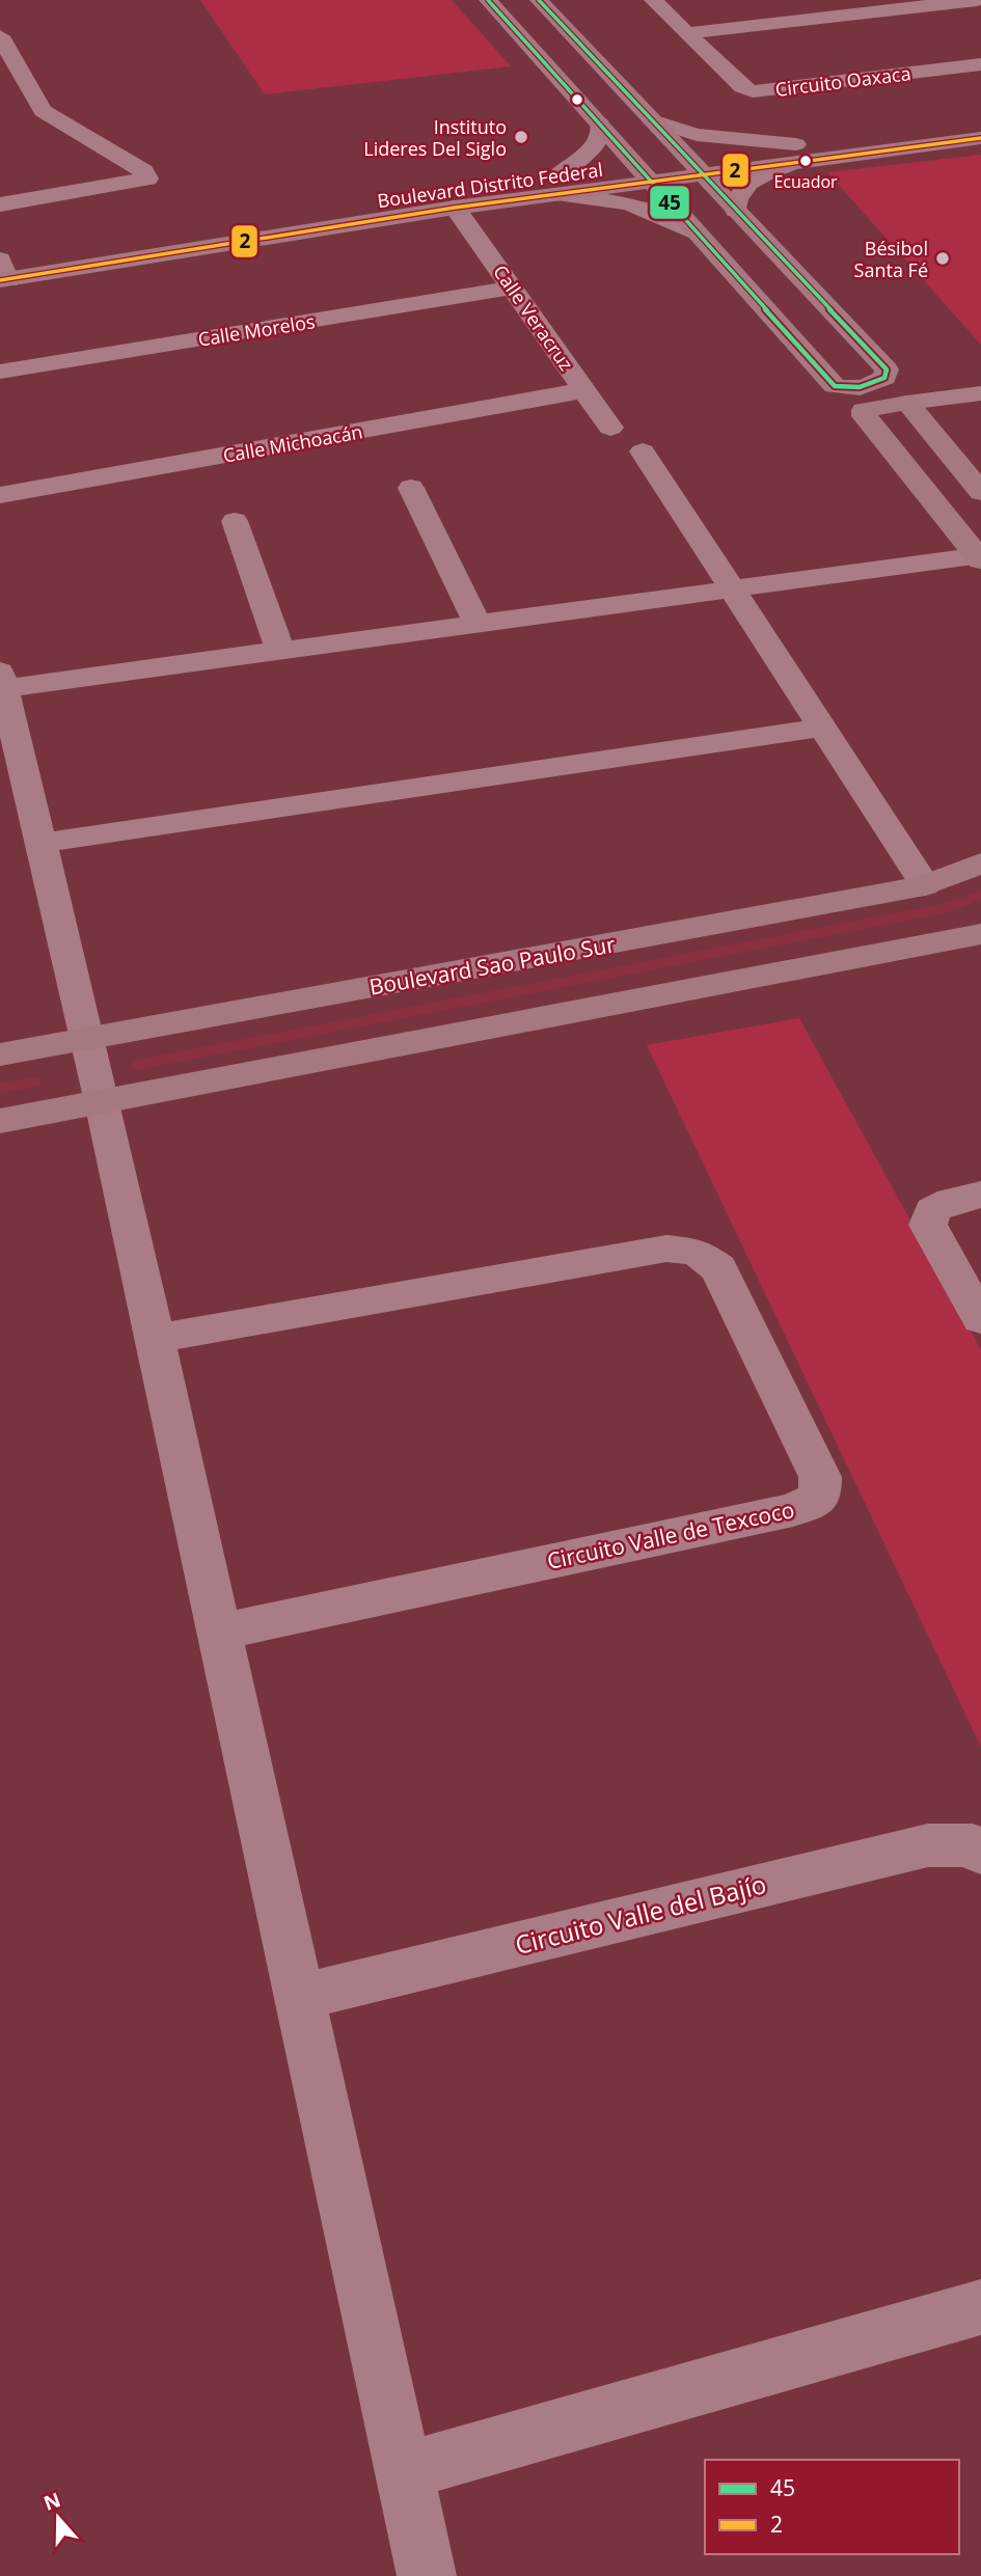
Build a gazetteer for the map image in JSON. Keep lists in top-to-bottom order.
{
  "streets": {
    "street": [
      "Circuito Oaxaca",
      "Boulevard Distrito Federal",
      "Calle Veracruz",
      "Calle Morelos",
      "Calle Michoacán",
      "Boulevard Sao Paulo Sur",
      "Circuito Valle de Texcoco",
      "Circuito Valle del Bajío"
    ]
  },
  "crossings": [
    ["Boulevard Distrito Federal", "Calle Veracruz"],
    ["Calle Veracruz", "Calle Morelos"],
    ["Calle Veracruz", "Calle Michoacán"]
  ],
  "places": ["Instituto Lideres Del Siglo", "Ecuador", "Bésibol Santa Fé"],
  "lines": ["transit line 45", "transit line 2"],
  "legend": ["45", "2"],
  "north": "top"
}
